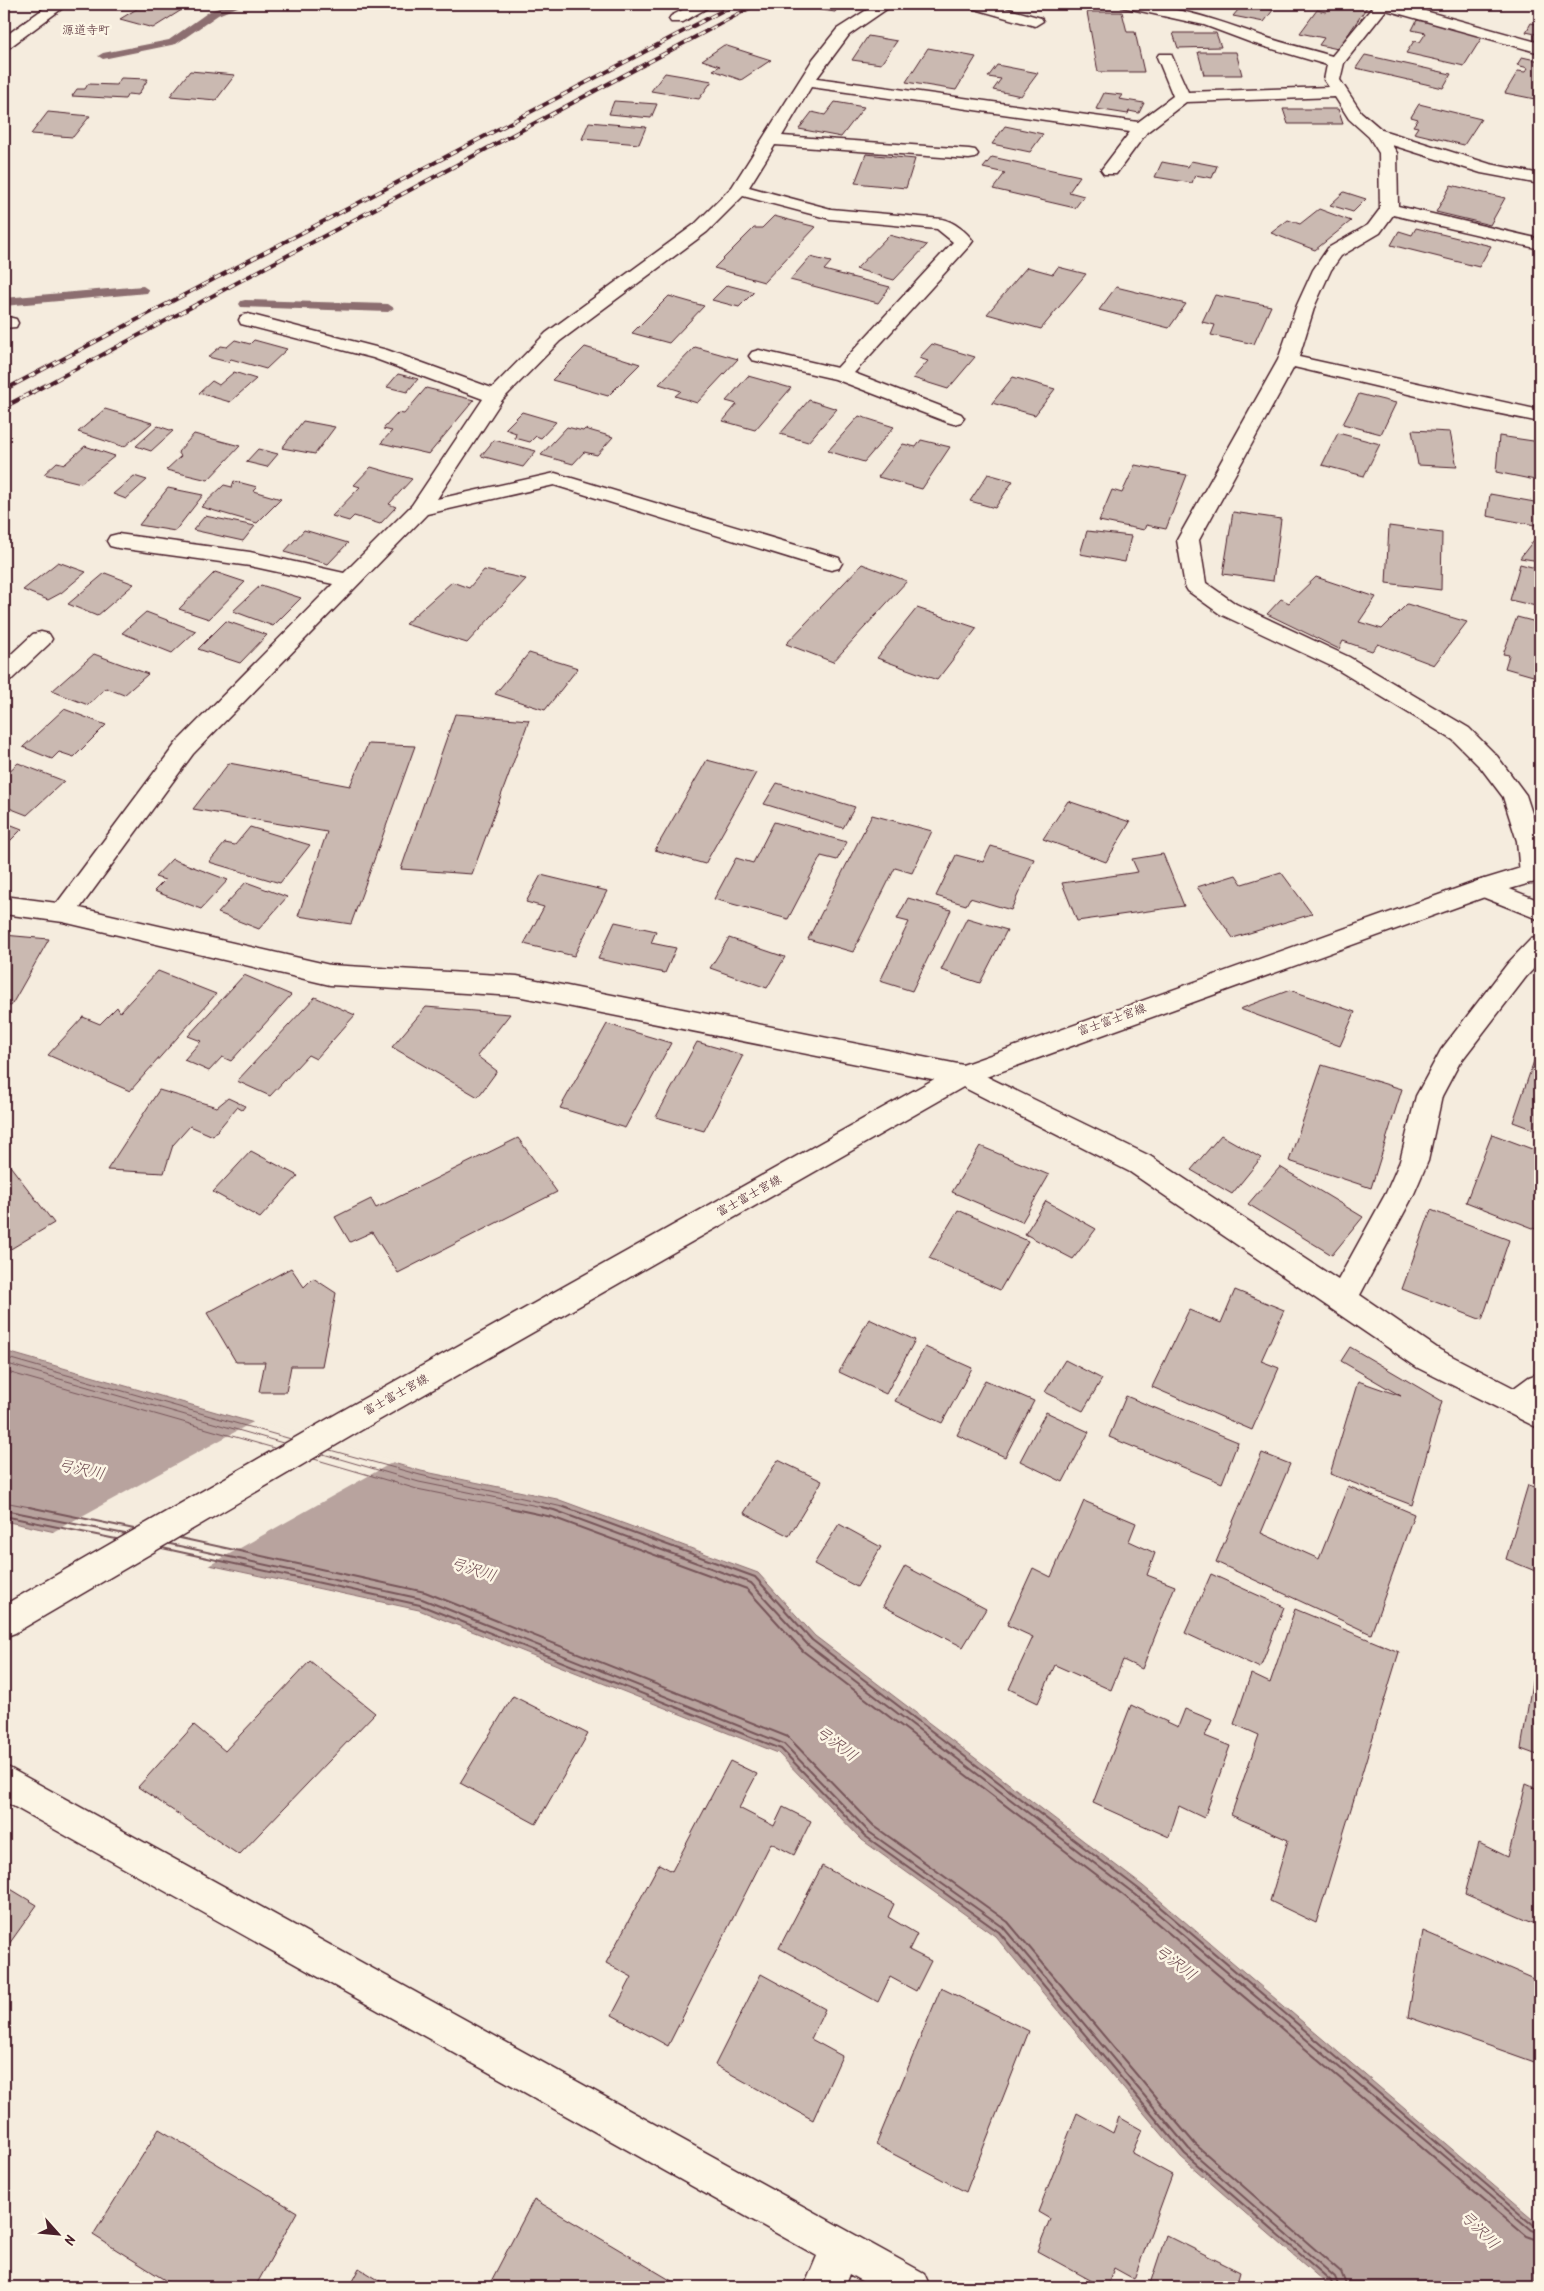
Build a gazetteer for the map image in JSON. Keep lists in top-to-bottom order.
{
  "streets": {
    "street": ["富士富士宮線"]
  },
  "districts": ["源道寺町"],
  "water": ["弓沢川"],
  "north": "bottom right"
}
